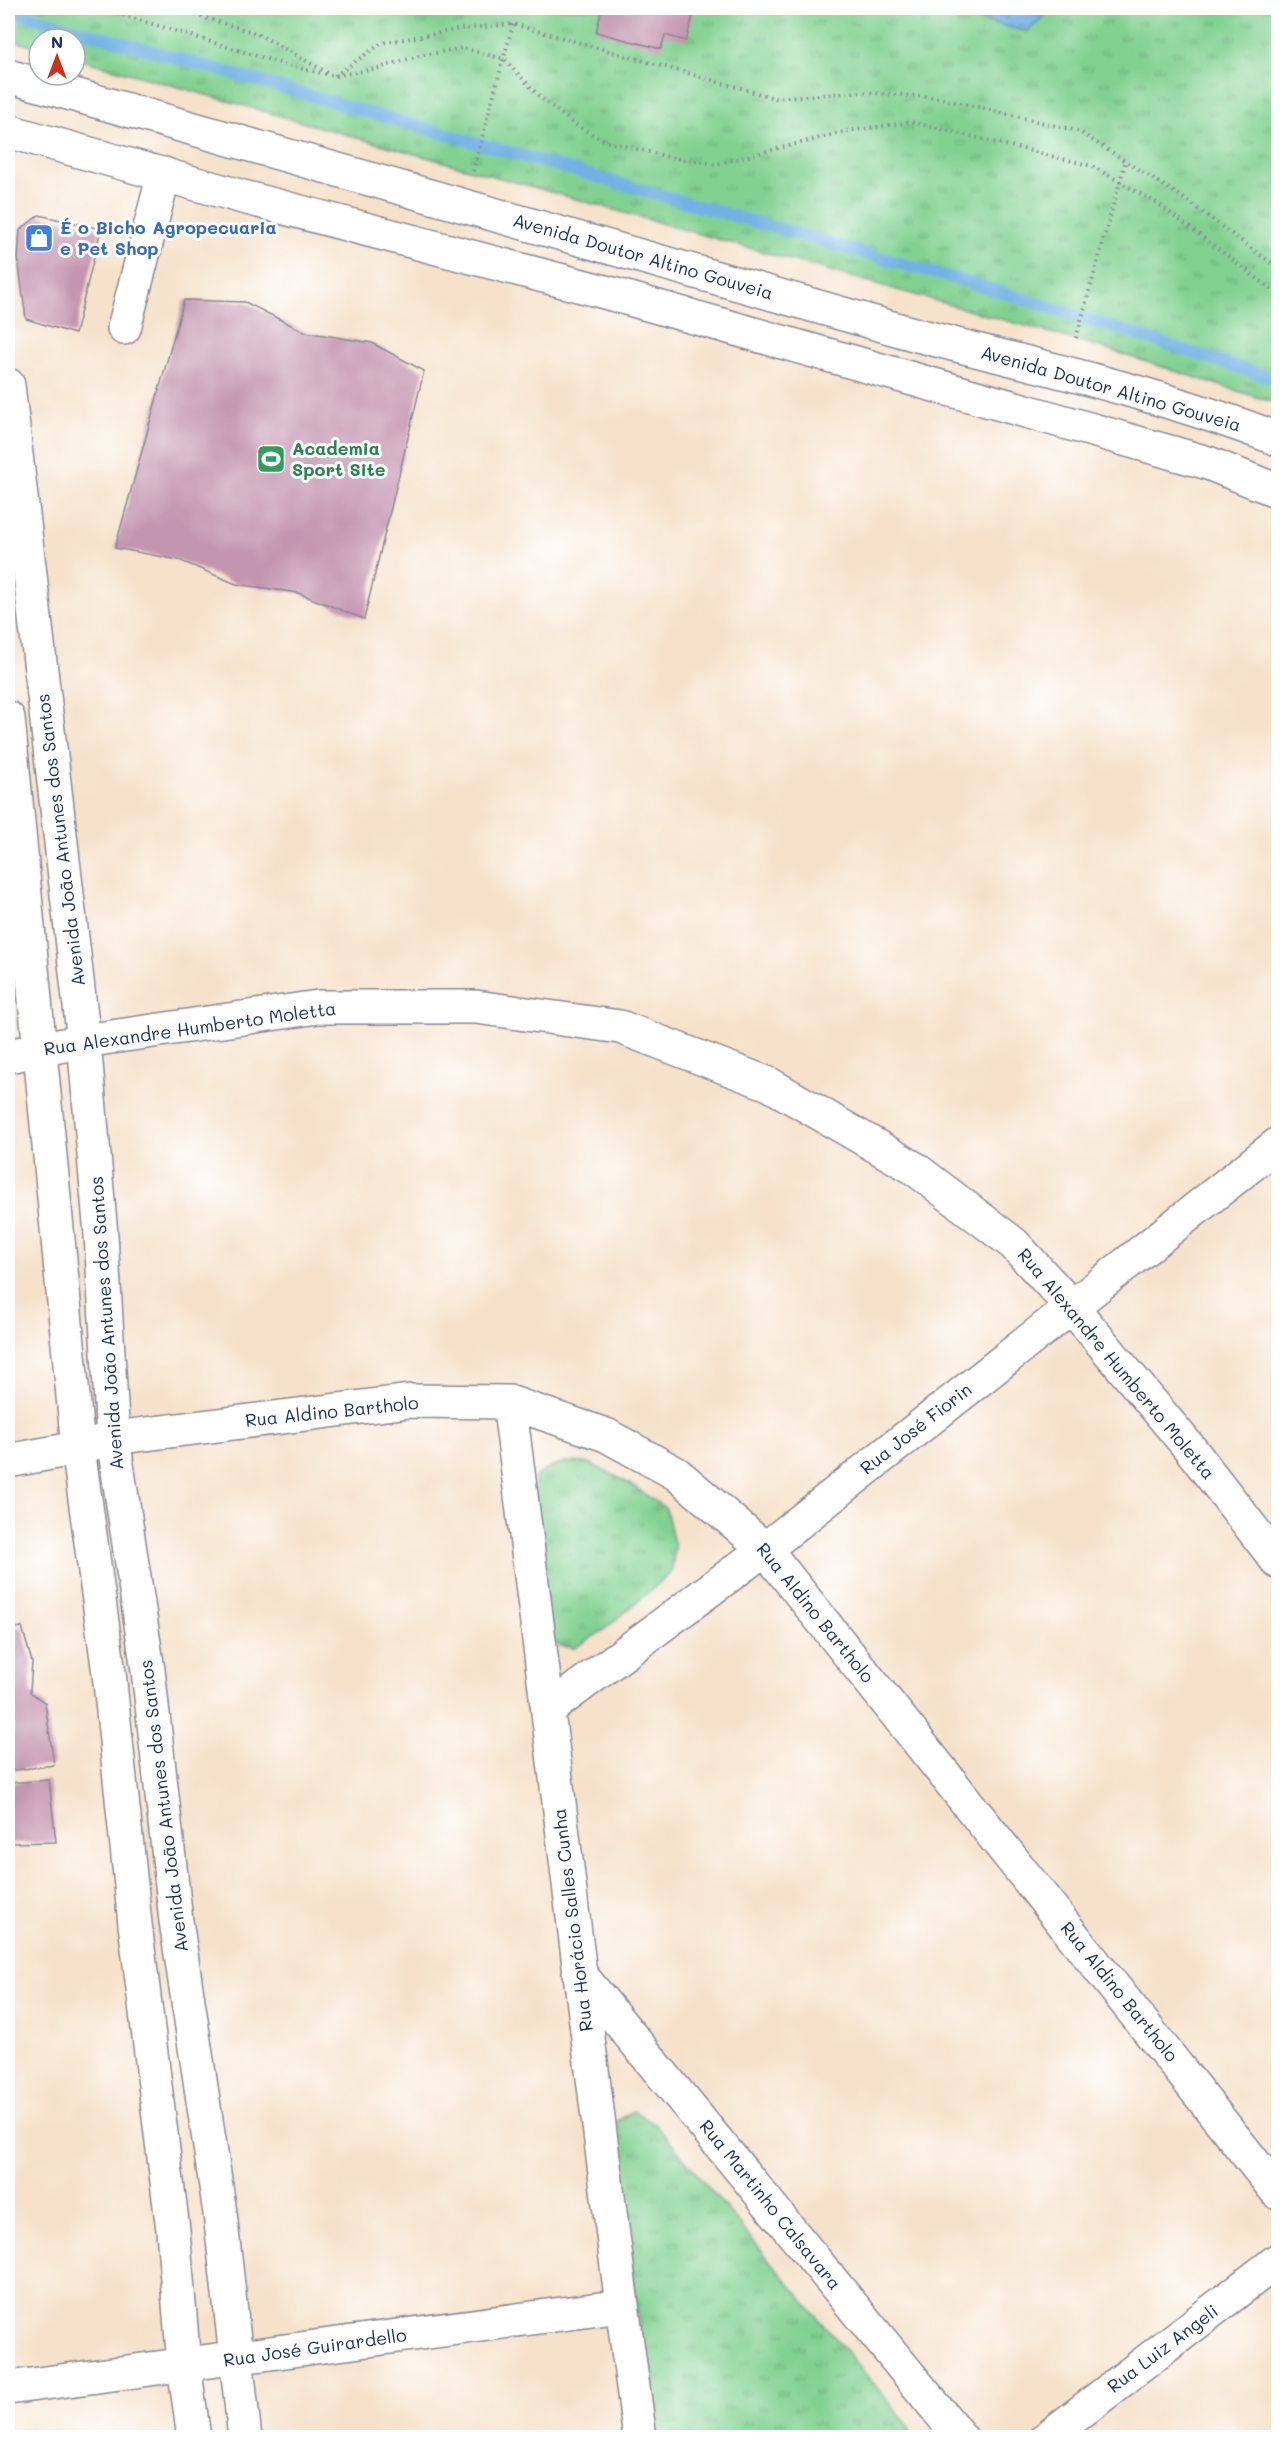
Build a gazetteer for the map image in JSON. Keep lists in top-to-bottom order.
{
  "streets": {
    "street": [
      "Avenida Doutor Altino Gouveia",
      "Avenida João Antunes dos Santos",
      "Rua Alexandre Humberto Moletta",
      "Rua Aldino Bartholo",
      "Rua José Fiorin",
      "Rua Horácio Salles Cunha",
      "Rua Martinho Calsavara",
      "Rua José Guirardello",
      "Rua Luiz Angeli"
    ]
  },
  "crossings": [
    ["Avenida João Antunes dos Santos", "Rua Alexandre Humberto Moletta"],
    ["Avenida João Antunes dos Santos", "Rua Aldino Bartholo"],
    ["Avenida João Antunes dos Santos", "Rua José Guirardello"],
    ["Rua Alexandre Humberto Moletta", "Rua José Fiorin"],
    ["Rua Aldino Bartholo", "Rua José Fiorin"],
    ["Rua Aldino Bartholo", "Rua Horácio Salles Cunha"],
    ["Rua José Fiorin", "Rua Horácio Salles Cunha"],
    ["Rua Horácio Salles Cunha", "Rua Martinho Calsavara"],
    ["Rua Horácio Salles Cunha", "Rua José Guirardello"]
  ],
  "places": {
    "shop": ["É o Bicho Agropecuaria e Pet Shop"],
    "sports": ["Academia Sport Site"]
  },
  "north": "top"
}
